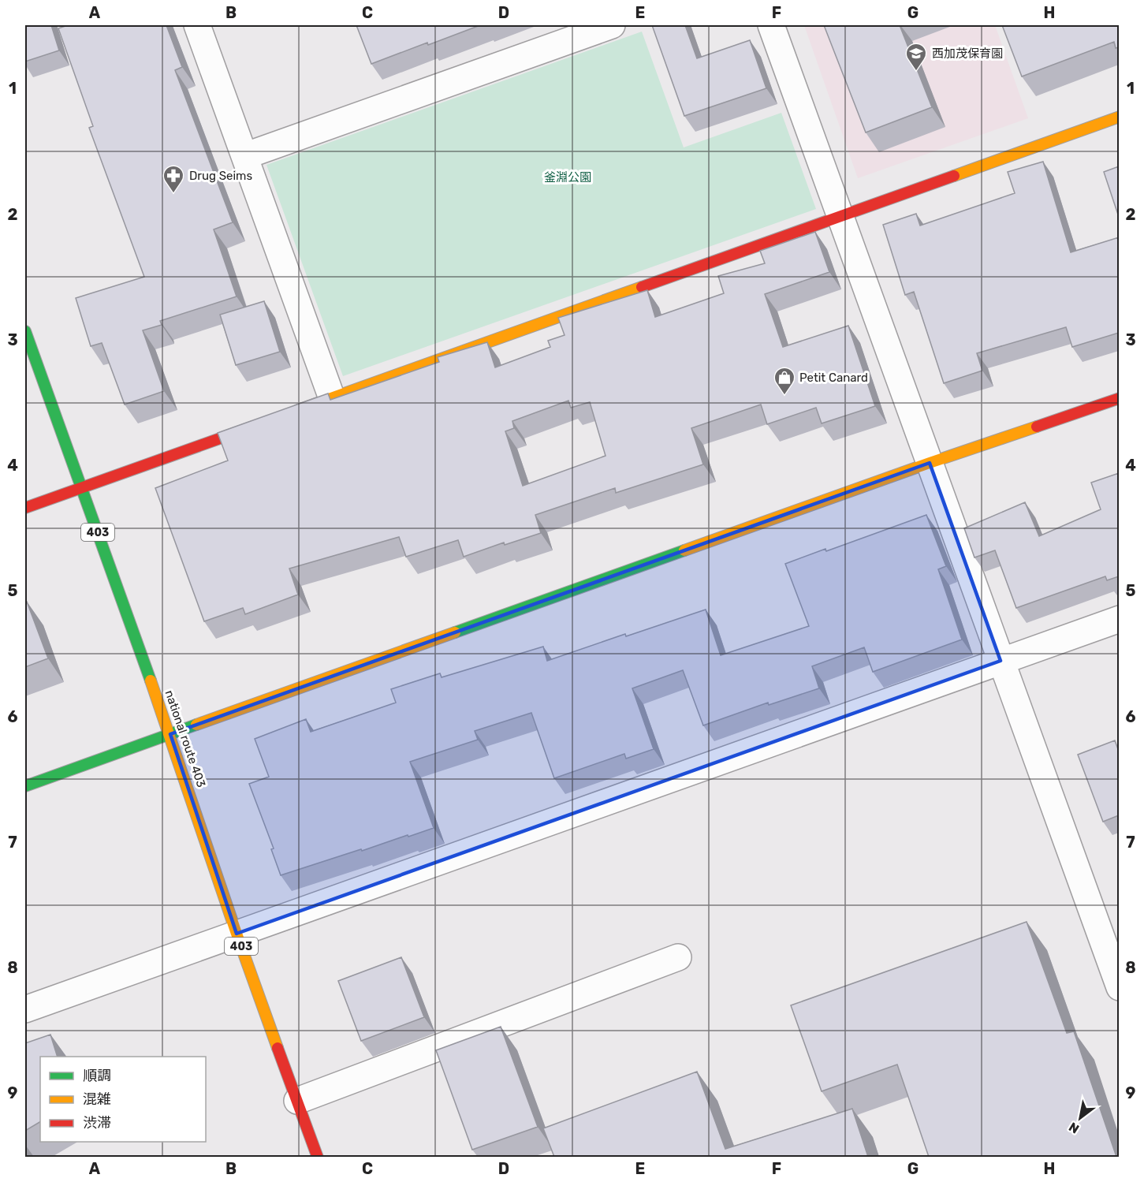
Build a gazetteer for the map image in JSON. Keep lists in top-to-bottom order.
{
  "streets": {
    "main road": ["403", "national route 403"]
  },
  "parks": ["釜淵公園"],
  "places": {
    "school or university": ["西加茂保育園"],
    "pharmacy": ["Drug Seims"],
    "shop": ["Petit Canard"]
  },
  "legend": ["順調", "混雑", "渋滞"],
  "north": "bottom left",
  "grid": {
    "columns": [
      "A",
      "B",
      "C",
      "D",
      "E",
      "F",
      "G",
      "H"
    ],
    "rows": [
      "1",
      "2",
      "3",
      "4",
      "5",
      "6",
      "7",
      "8",
      "9"
    ]
  }
}
